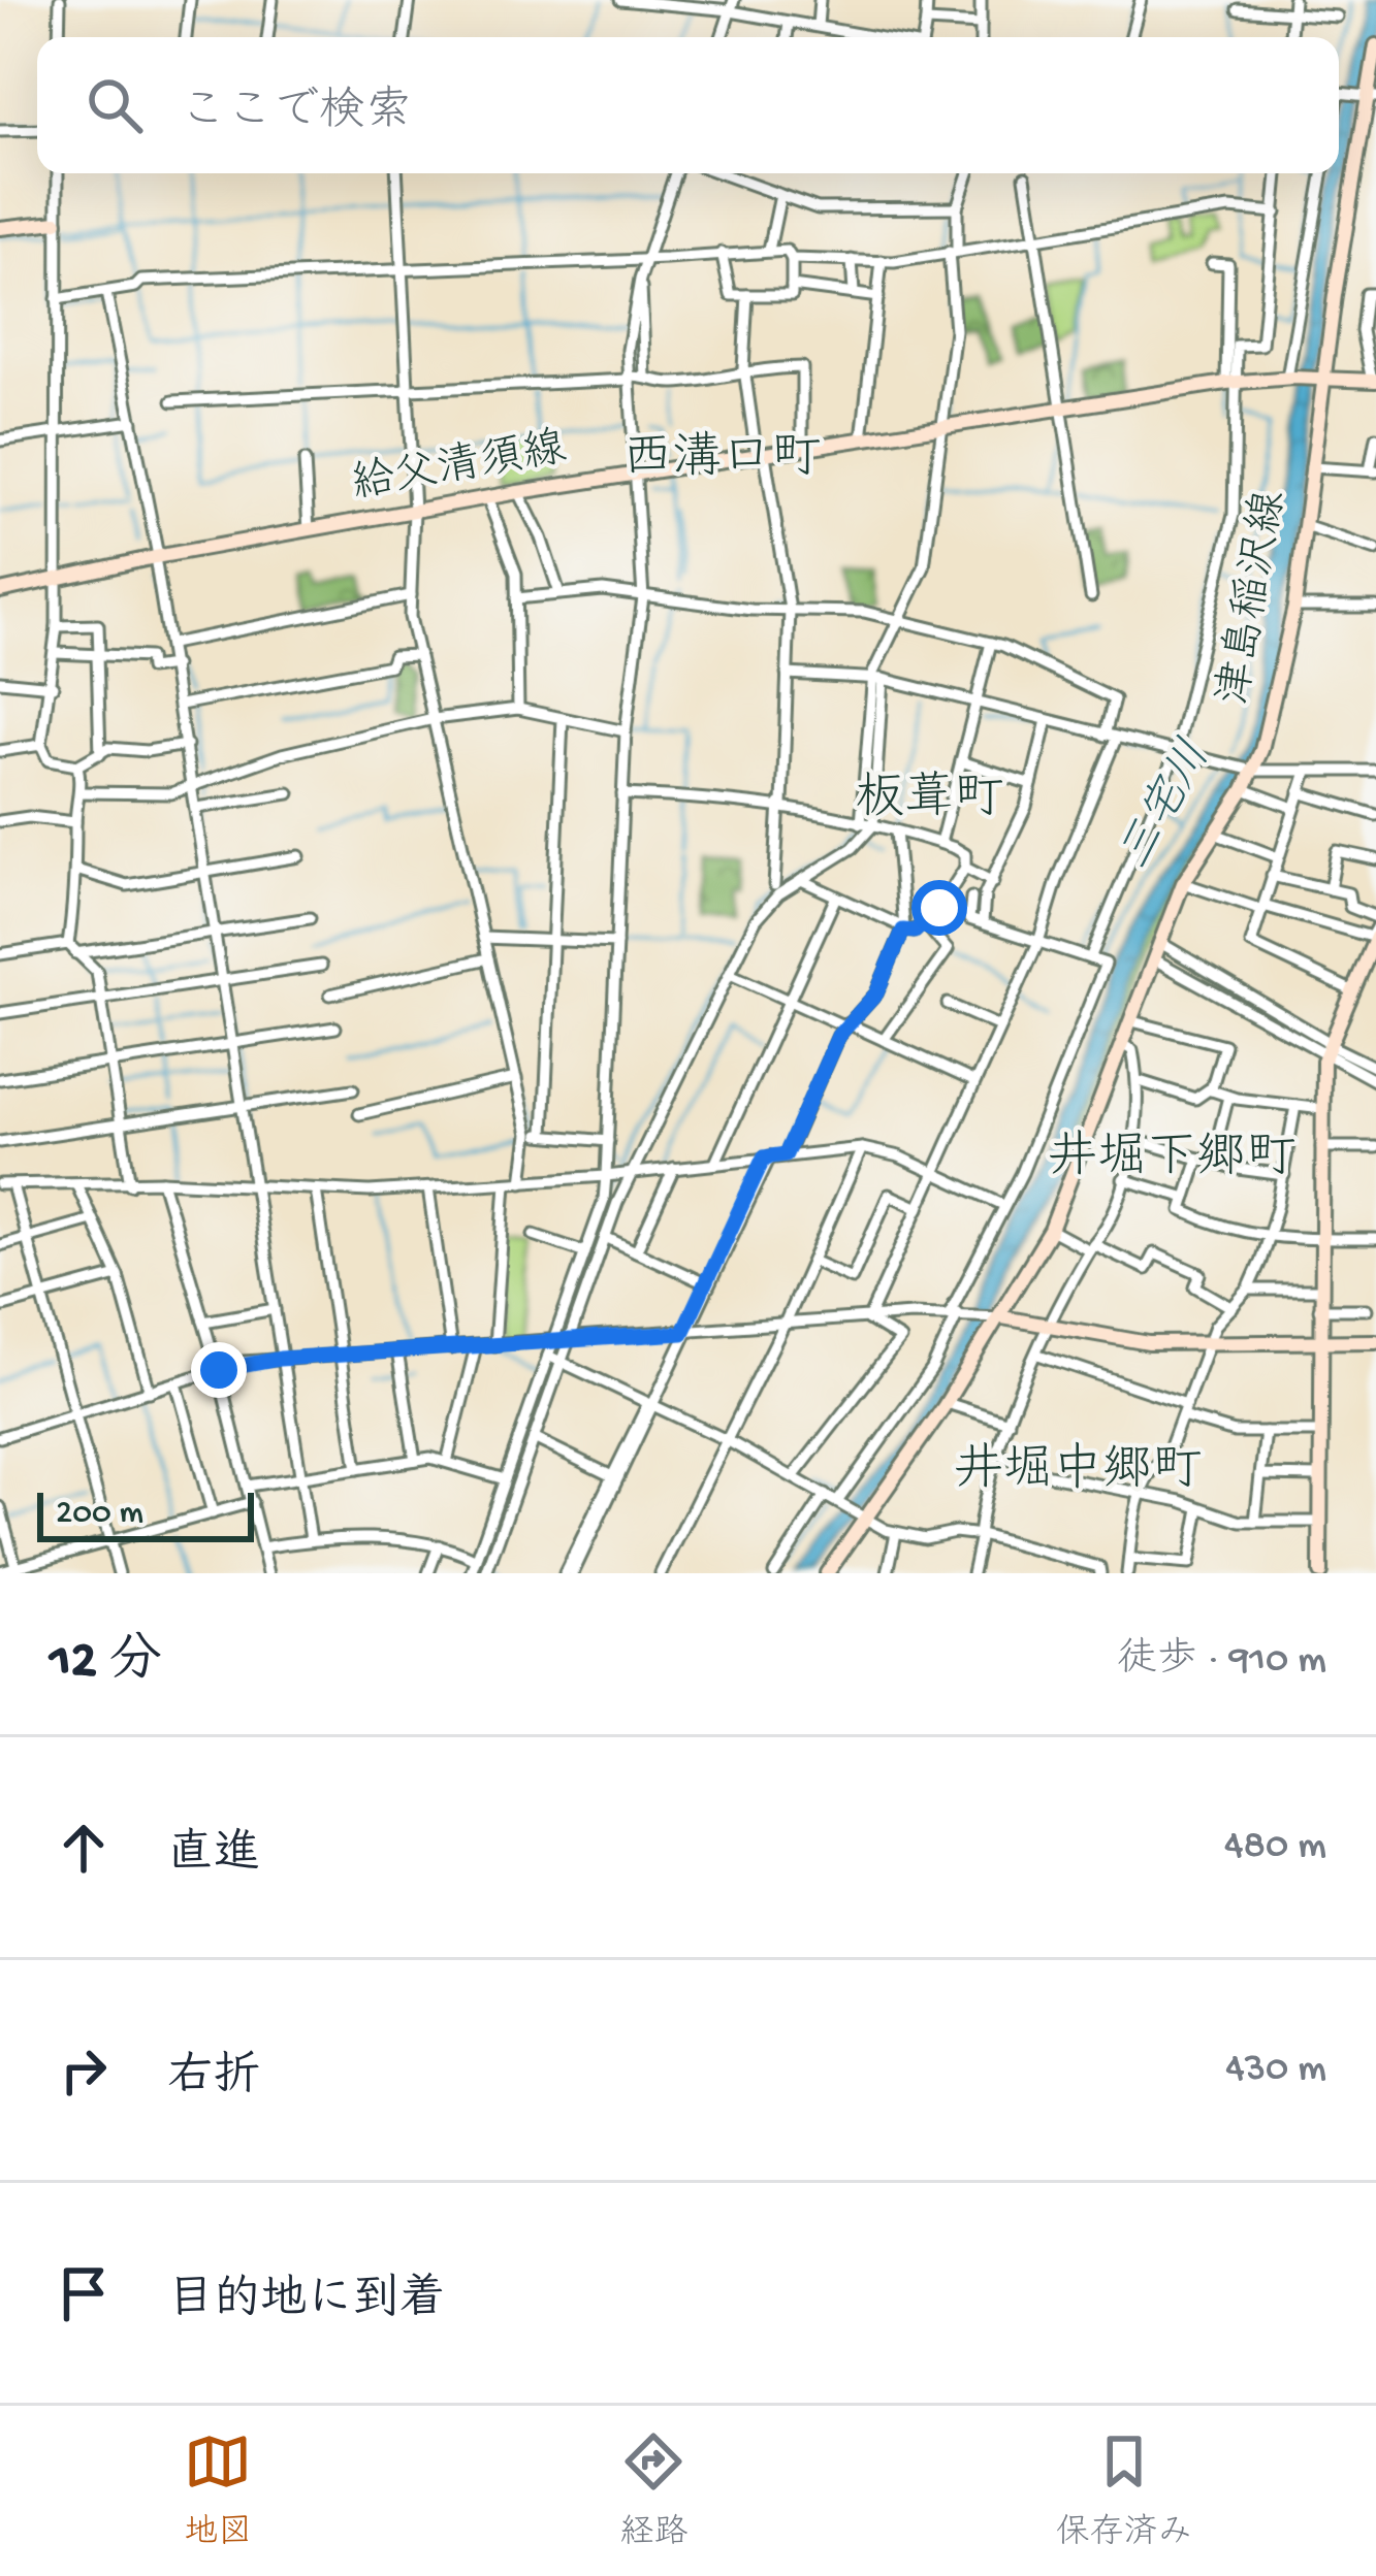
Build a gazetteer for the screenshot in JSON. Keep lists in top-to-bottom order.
{
  "streets": {
    "main road": ["給父清須線", "津島稲沢線"]
  },
  "crossings": [
    ["給父清須線", "津島稲沢線"]
  ],
  "districts": [
    "西溝口町",
    "板葺町",
    "井堀下郷町",
    "井堀中郷町"
  ],
  "water": ["三宅川"],
  "scale_bar": "200 m",
  "page": {
    "search": "ここで検索",
    "scale": "200 m",
    "heading": ["12 分", "徒歩 · 910 m"],
    "list": [
      ["直進", "480 m"],
      ["右折", "430 m"],
      "目的地に到着"
    ],
    "nav": ["地図", "経路", "保存済み"]
  }
}
